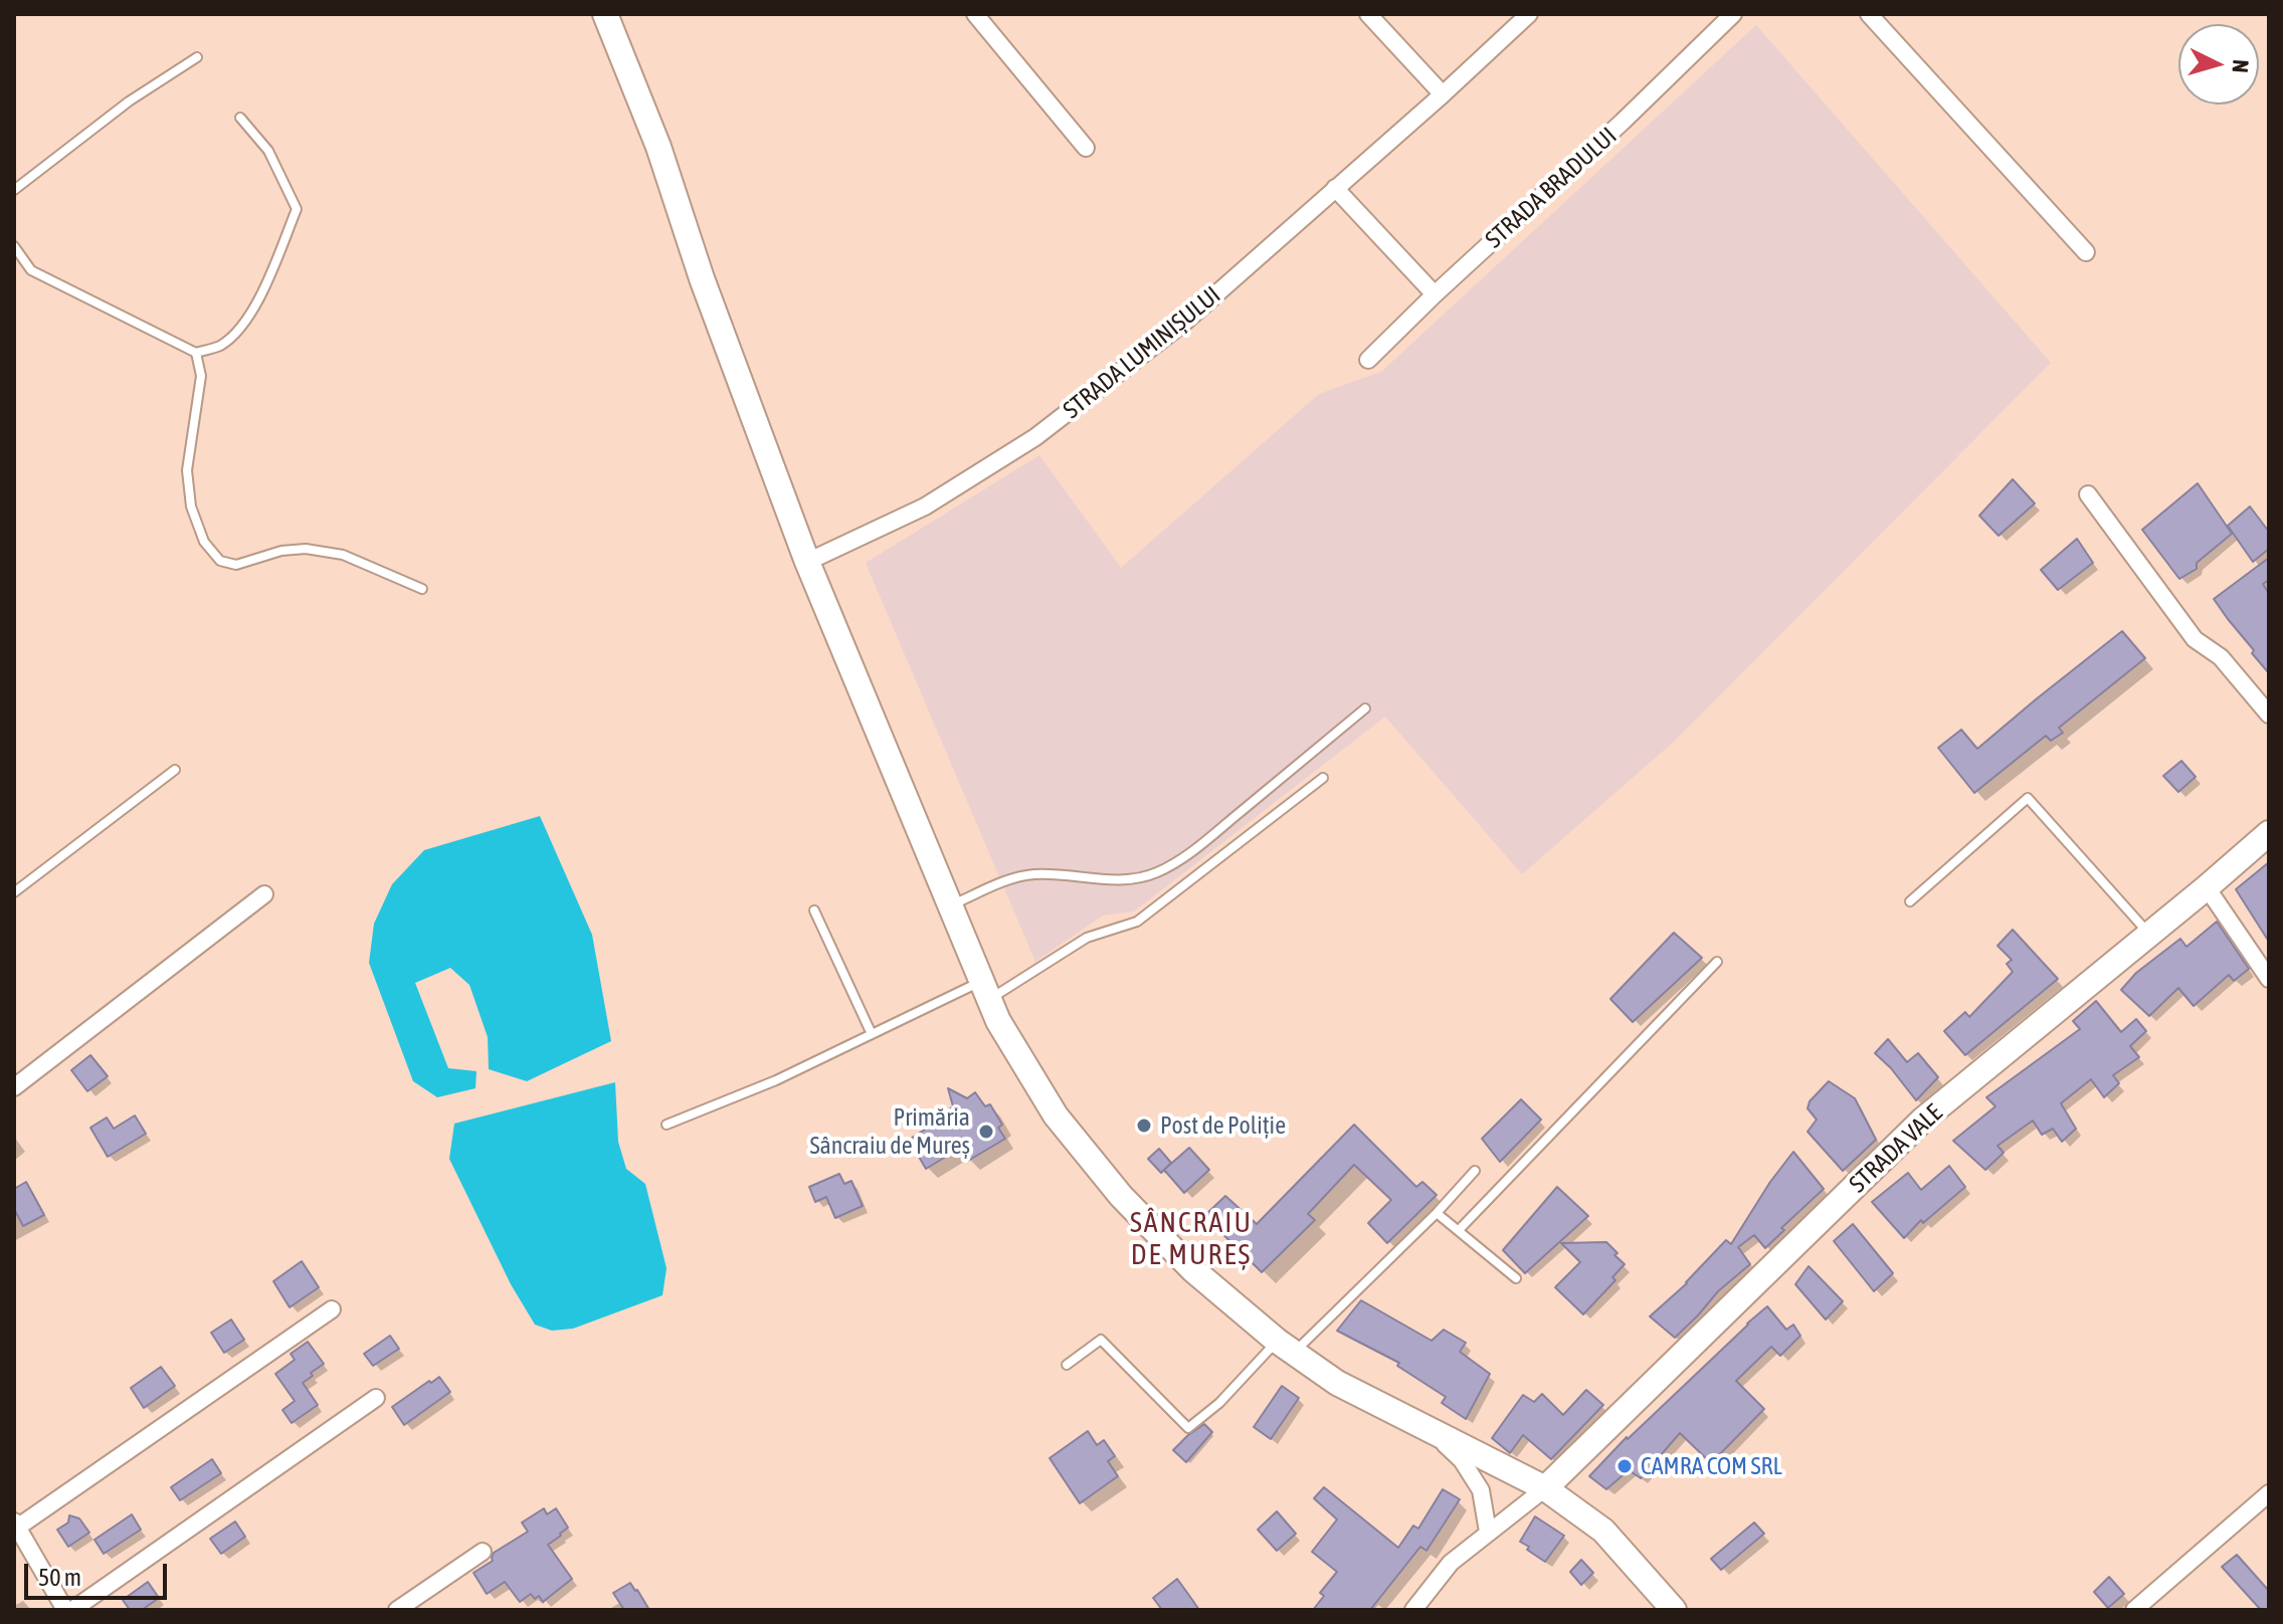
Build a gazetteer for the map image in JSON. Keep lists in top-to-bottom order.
{
  "streets": {
    "main road": ["STRADA VALE"],
    "street": ["STRADA BRADULUI", "STRADA LUMINIȘULUI"]
  },
  "districts": ["SÂNCRAIU DE MUREȘ"],
  "places": ["Post de Poliție", "Primăria Sâncraiu de Mureș", "CAMRA COM SRL"],
  "scale_bar": "50 m",
  "north": "right"
}
